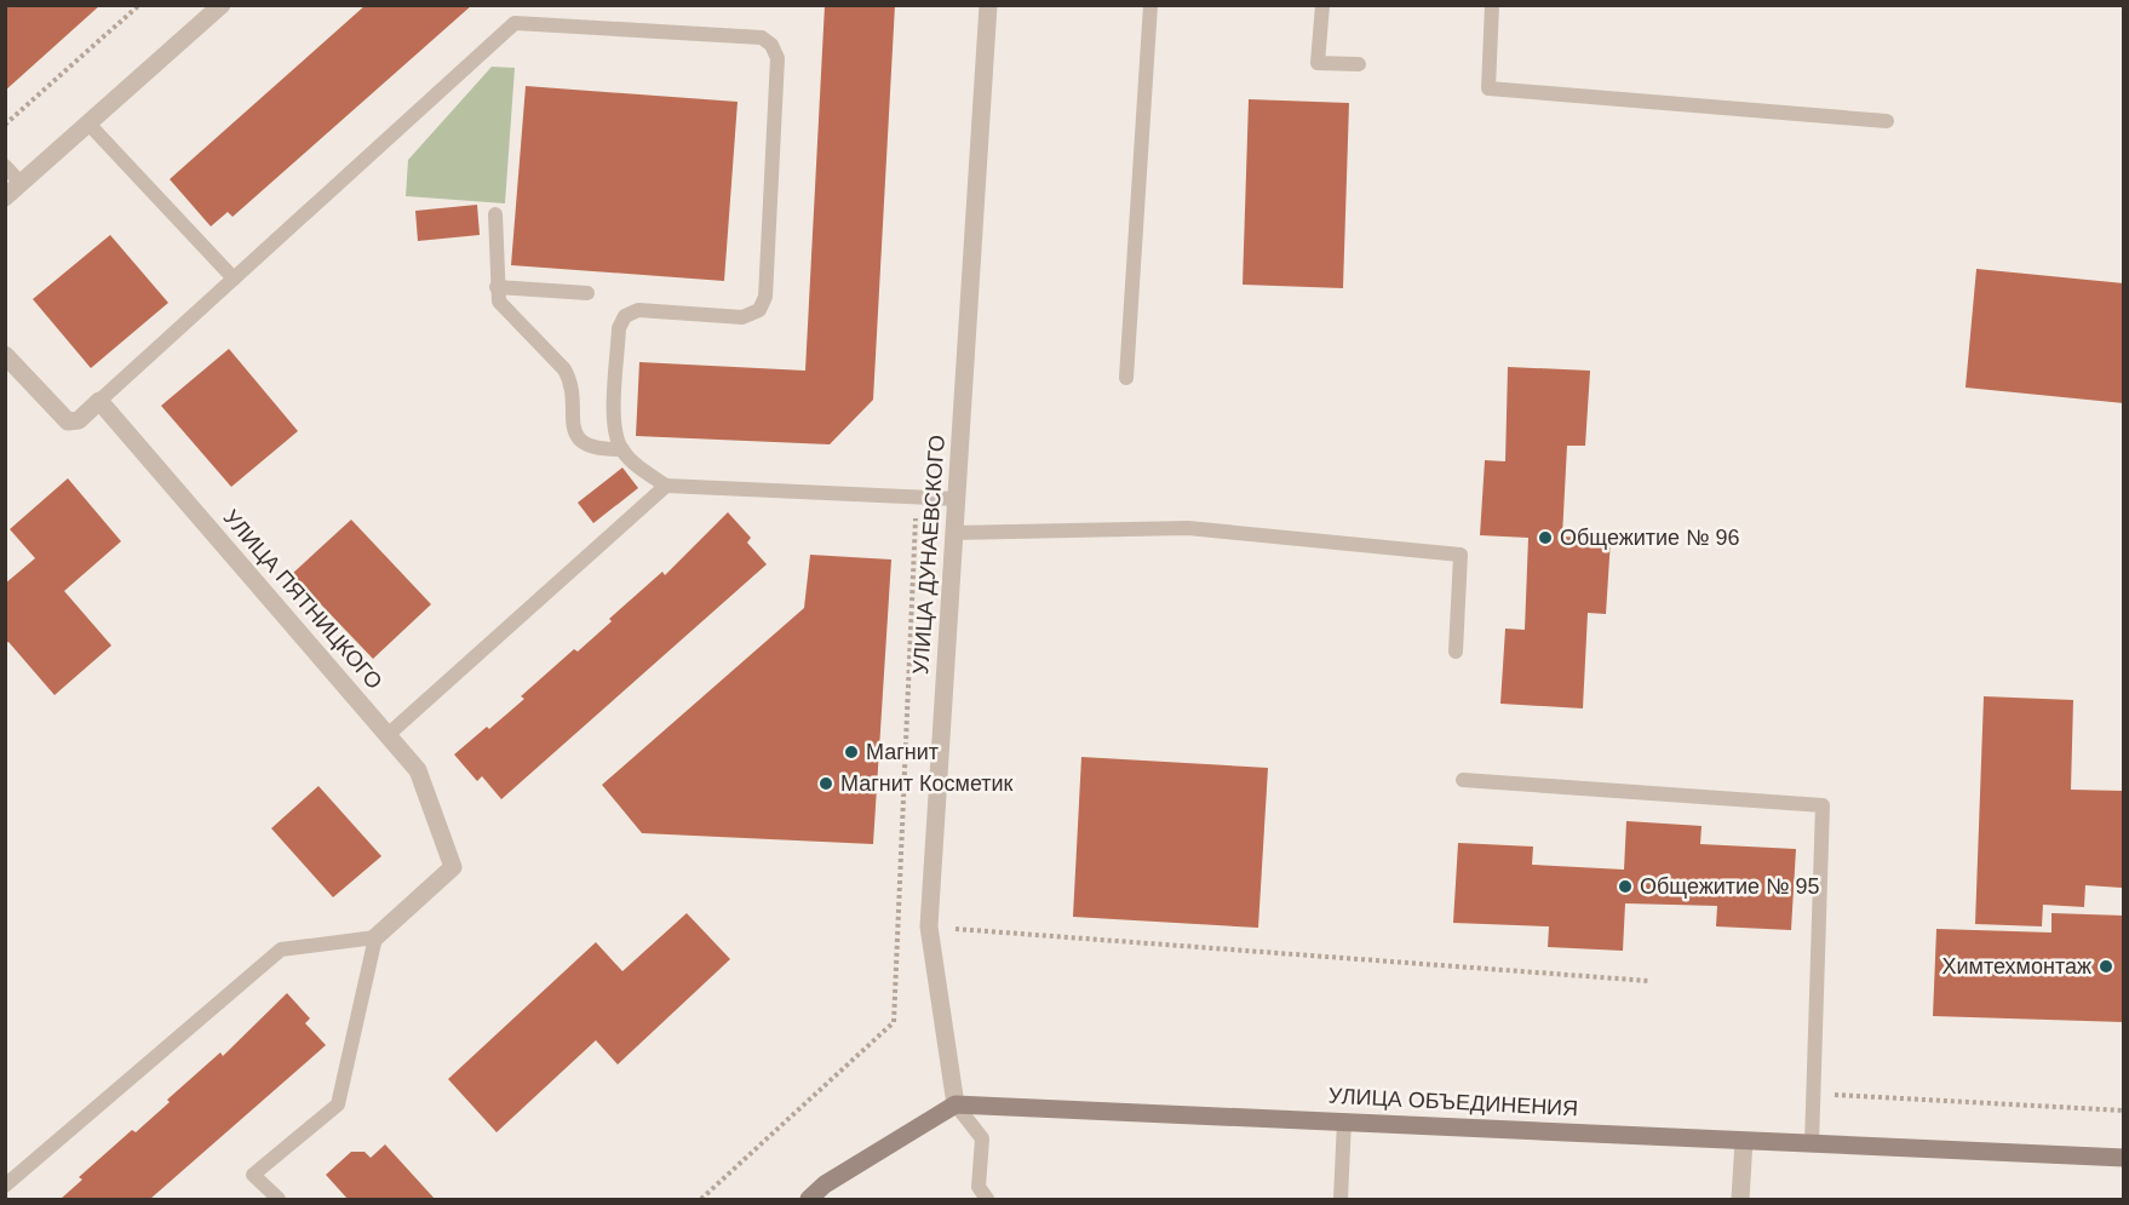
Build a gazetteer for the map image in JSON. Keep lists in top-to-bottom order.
{
  "streets": {
    "street": ["УЛИЦА ДУНАЕВСКОГО", "УЛИЦА ПЯТНИЦКОГО", "УЛИЦА ОБЪЕДИНЕНИЯ"]
  },
  "crossings": [
    ["УЛИЦА ДУНАЕВСКОГО", "УЛИЦА ОБЪЕДИНЕНИЯ"]
  ],
  "places": [
    "Общежитие № 96",
    "Магнит",
    "Магнит Косметик",
    "Общежитие № 95",
    "Химтехмонтаж"
  ]
}
